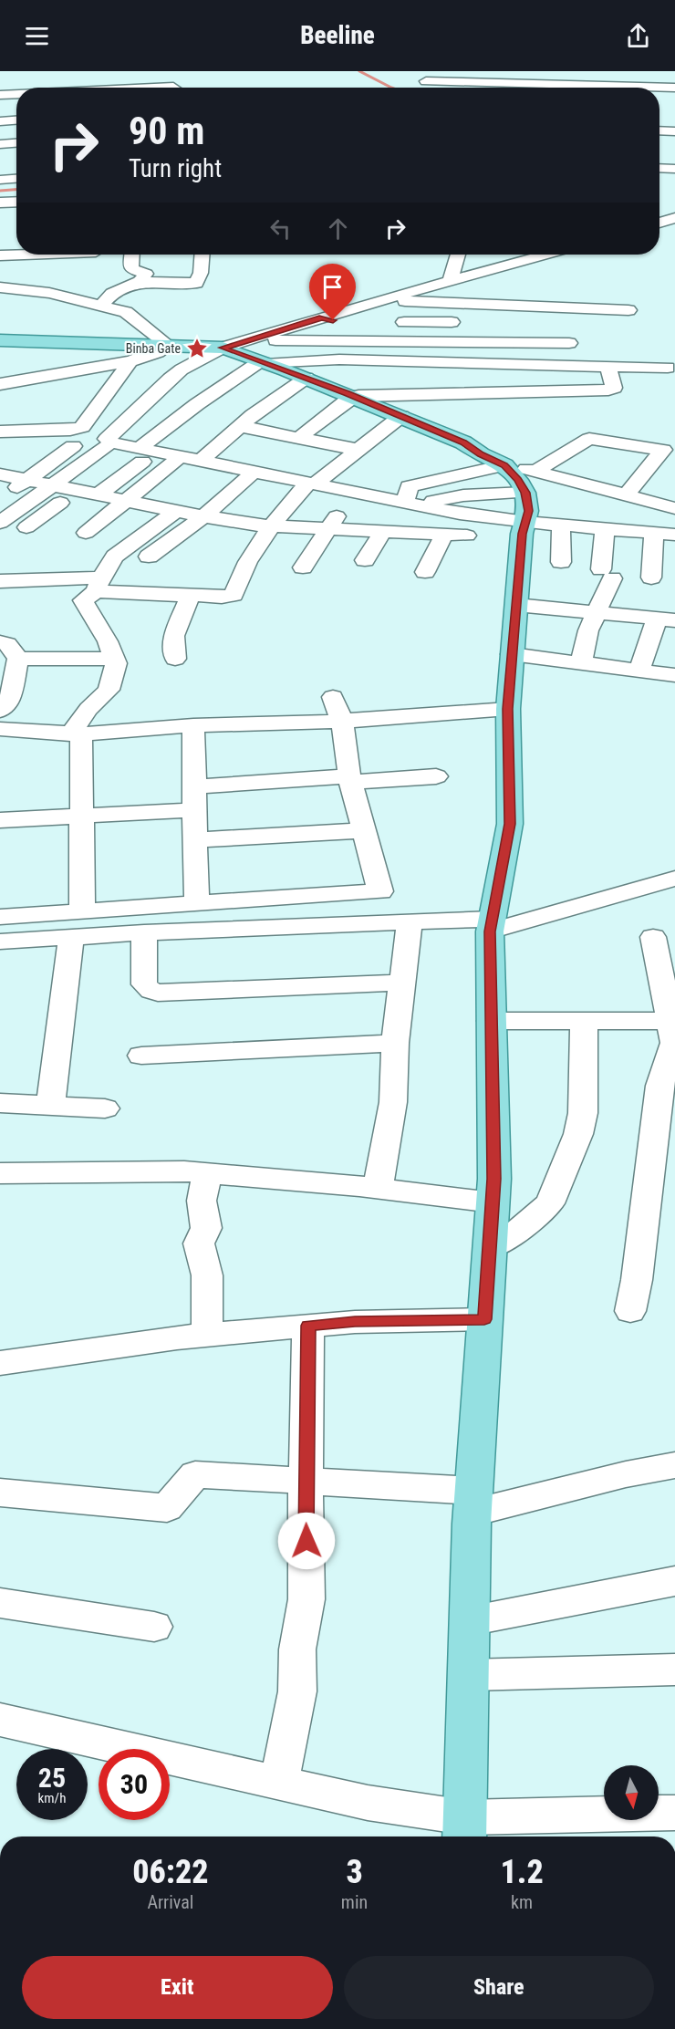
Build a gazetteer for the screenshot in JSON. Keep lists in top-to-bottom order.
{
  "places": {
    "place": ["Binba Gate"]
  },
  "north": "bottom",
  "page": {
    "header": "Beeline",
    "turn": ["90 m", "Turn right"],
    "speed": "25 km/h",
    "limit": "30",
    "eta": [
      "06:22",
      "Arrival",
      "3",
      "min",
      "1.2",
      "km"
    ],
    "buttons": ["Exit", "Share"]
  }
}
